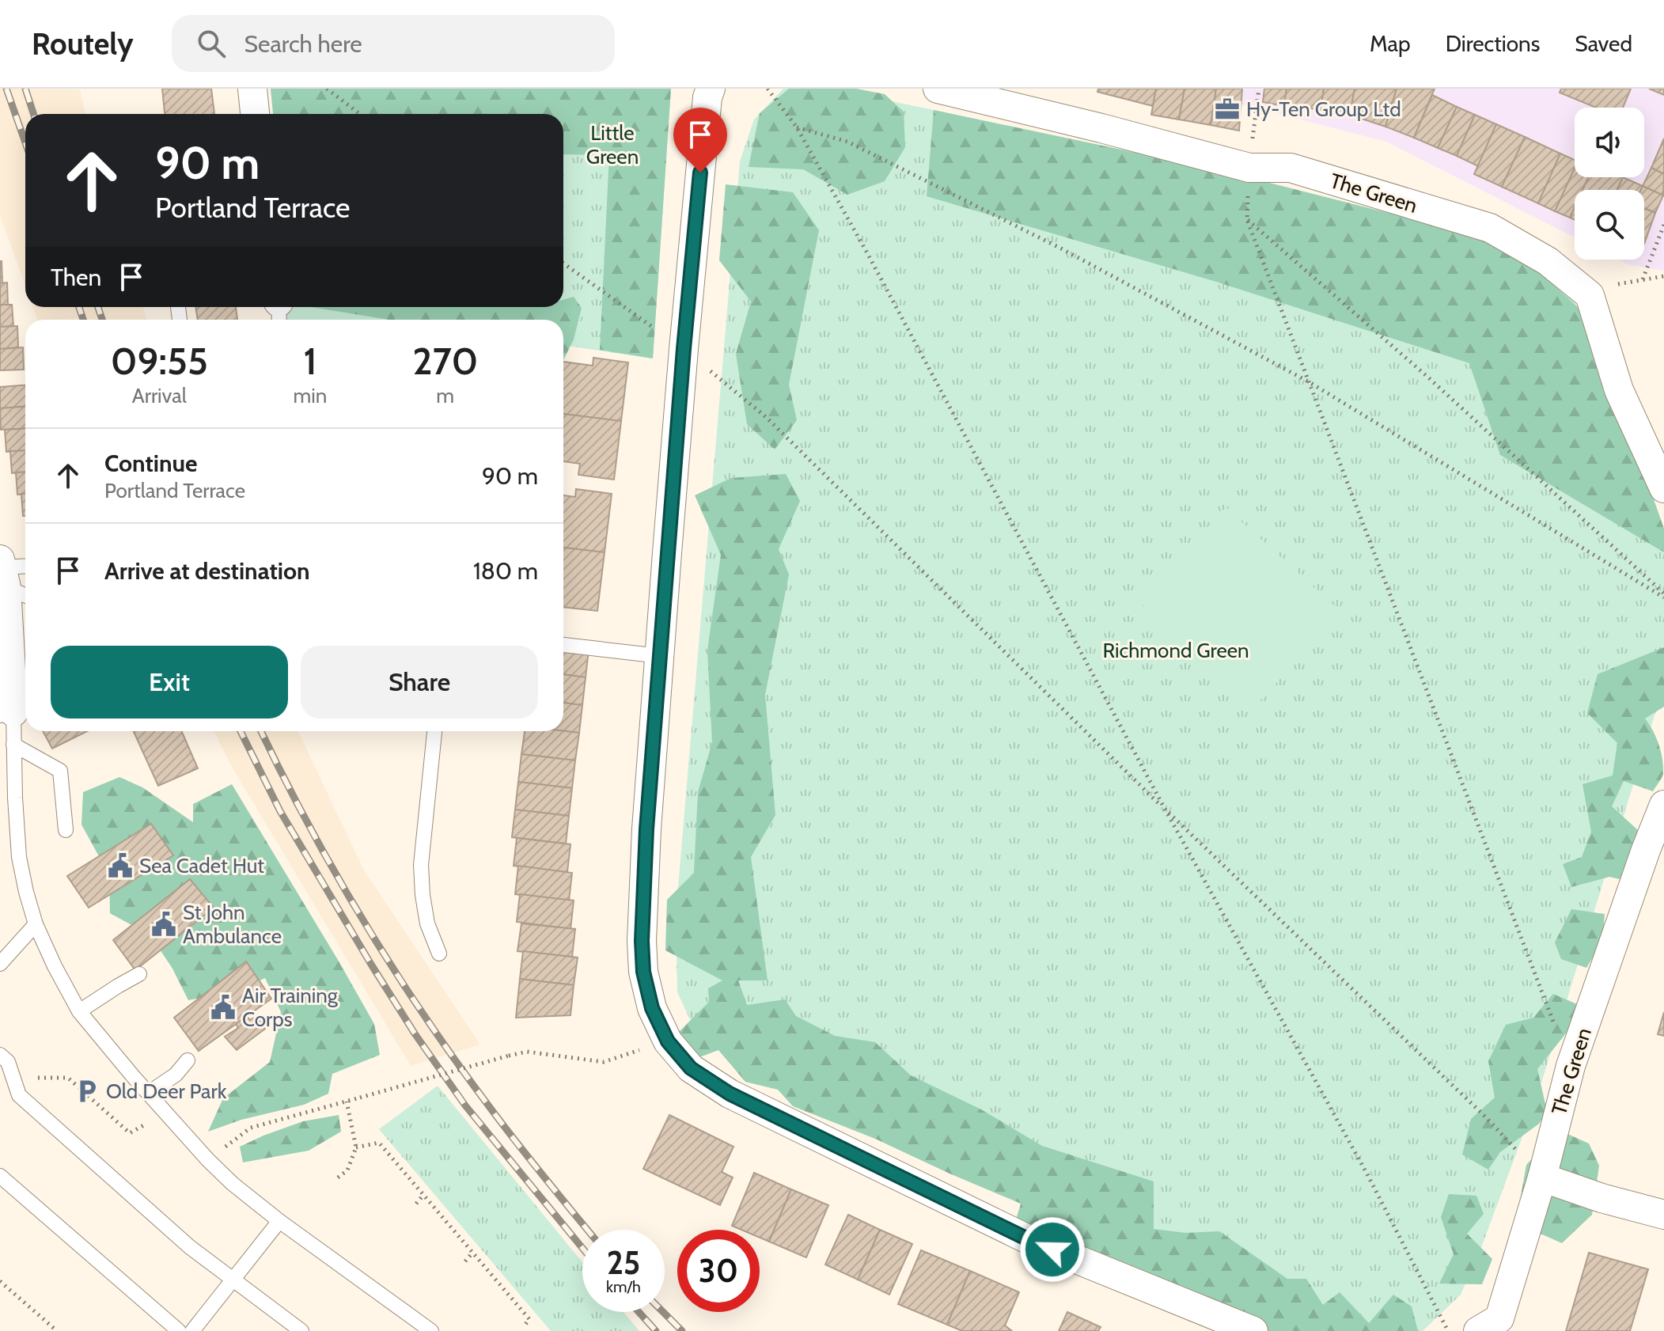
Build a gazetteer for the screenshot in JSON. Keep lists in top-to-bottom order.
{
  "streets": {
    "street": ["The Green"]
  },
  "parks": ["Little Green", "Richmond Green"],
  "places": {
    "office": ["Hy-Ten Group Ltd"],
    "public building": ["Sea Cadet Hut", "St John Ambulance", "Air Training Corps"],
    "parking": ["Old Deer Park"]
  },
  "page": {
    "header": "Routely",
    "search": "Search here",
    "nav": ["Map", "Directions", "Saved"],
    "turn": ["90 m", "Portland Terrace"],
    "then": "Then",
    "eta": [
      "09:55",
      "Arrival",
      "1",
      "min",
      "270",
      "m"
    ],
    "list": [
      {
        "name": "Continue",
        "note": "Portland Terrace",
        "value": "90 m"
      },
      {
        "name": "Arrive at destination",
        "value": "180 m"
      }
    ],
    "buttons": ["Exit", "Share"],
    "speed": "25 km/h",
    "limit": "30"
  }
}
